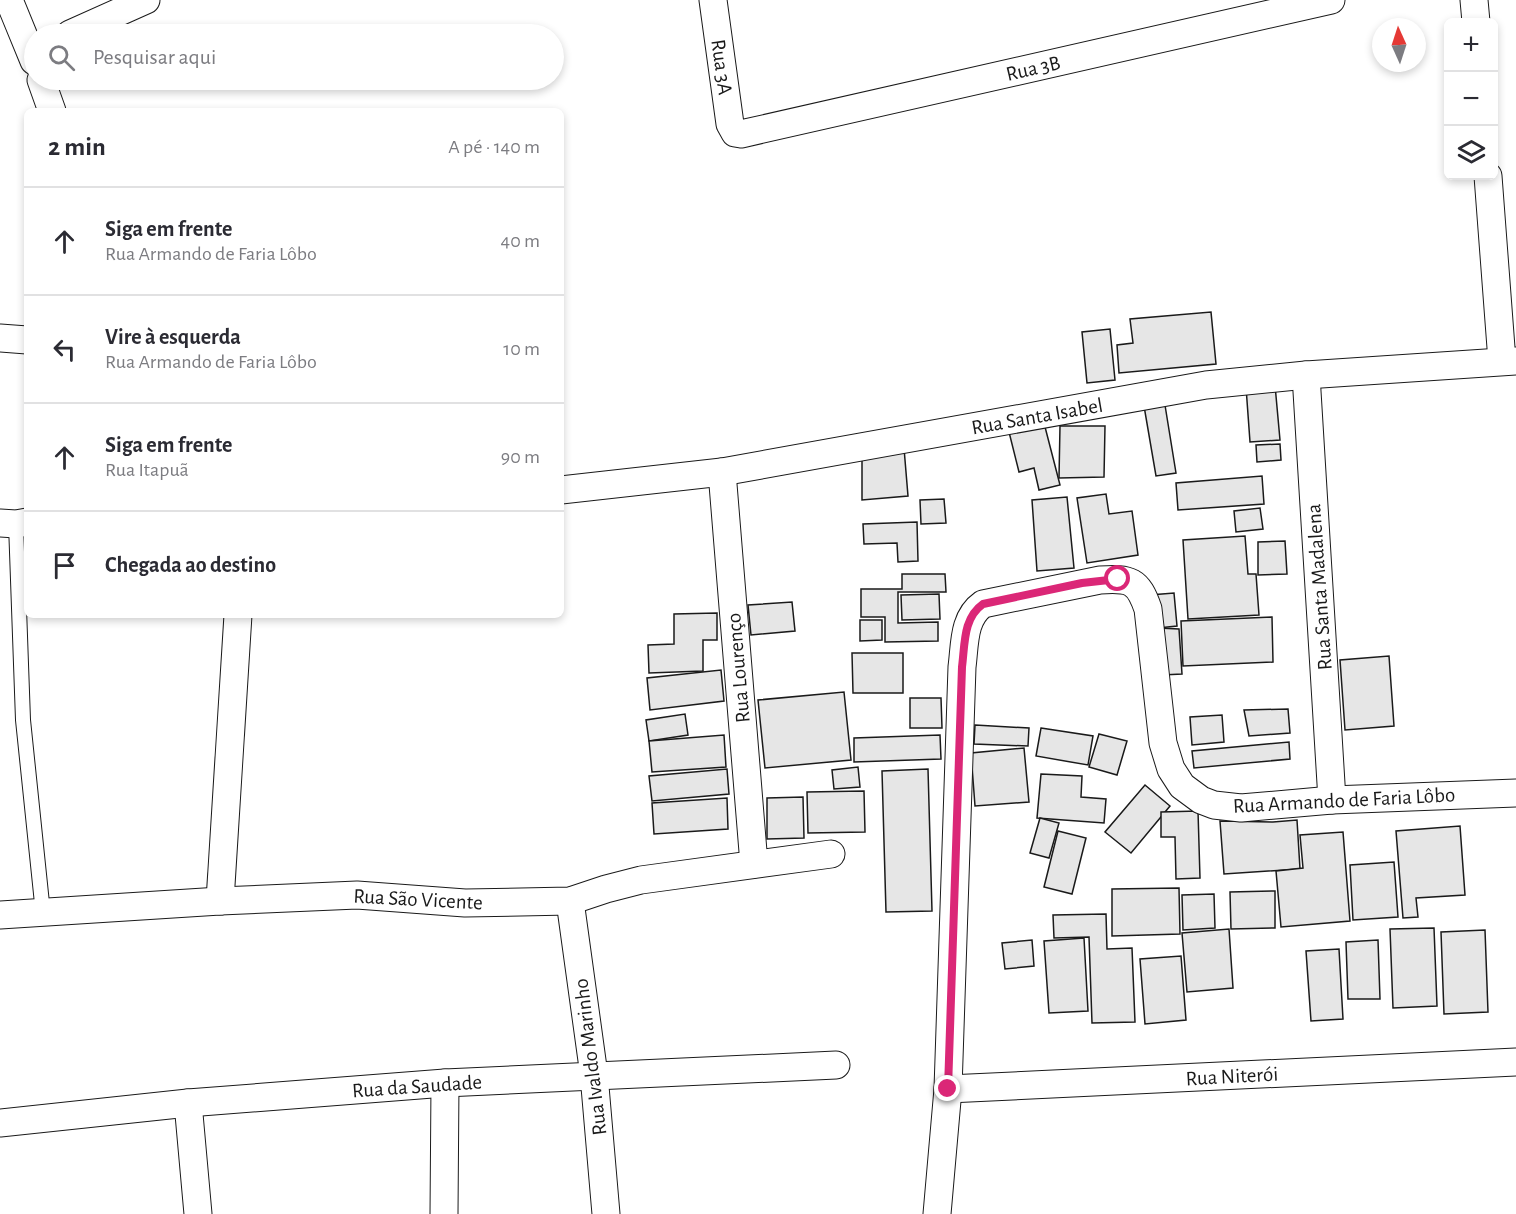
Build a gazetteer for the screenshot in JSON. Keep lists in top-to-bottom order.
{
  "streets": {
    "street": [
      "Rua 3A",
      "Rua 3B",
      "Rua Santa Isabel",
      "Rua Santa Madalena",
      "Rua Lourenço",
      "Rua Armando de Faria Lôbo",
      "Rua São Vicente",
      "Rua Ivaldo Marinho",
      "Rua Niterói",
      "Rua da Saudade"
    ]
  },
  "crossings": [
    ["Rua 3A", "Rua 3B"],
    ["Rua Santa Isabel", "Rua Santa Madalena"],
    ["Rua Santa Isabel", "Rua Lourenço"],
    ["Rua Santa Madalena", "Rua Armando de Faria Lôbo"],
    ["Rua Lourenço", "Rua São Vicente"],
    ["Rua Armando de Faria Lôbo", "Rua Niterói"],
    ["Rua São Vicente", "Rua Ivaldo Marinho"],
    ["Rua Ivaldo Marinho", "Rua da Saudade"]
  ],
  "north": "top",
  "page": {
    "map_buttons": ["+", "−"],
    "search": "Pesquisar aqui",
    "heading": ["2 min", "A pé · 140 m"],
    "list": [
      ["Siga em frente", "Rua Armando de Faria Lôbo", "40 m"],
      ["Vire à esquerda", "Rua Armando de Faria Lôbo", "10 m"],
      ["Siga em frente", "Rua Itapuã", "90 m"],
      "Chegada ao destino"
    ]
  }
}
